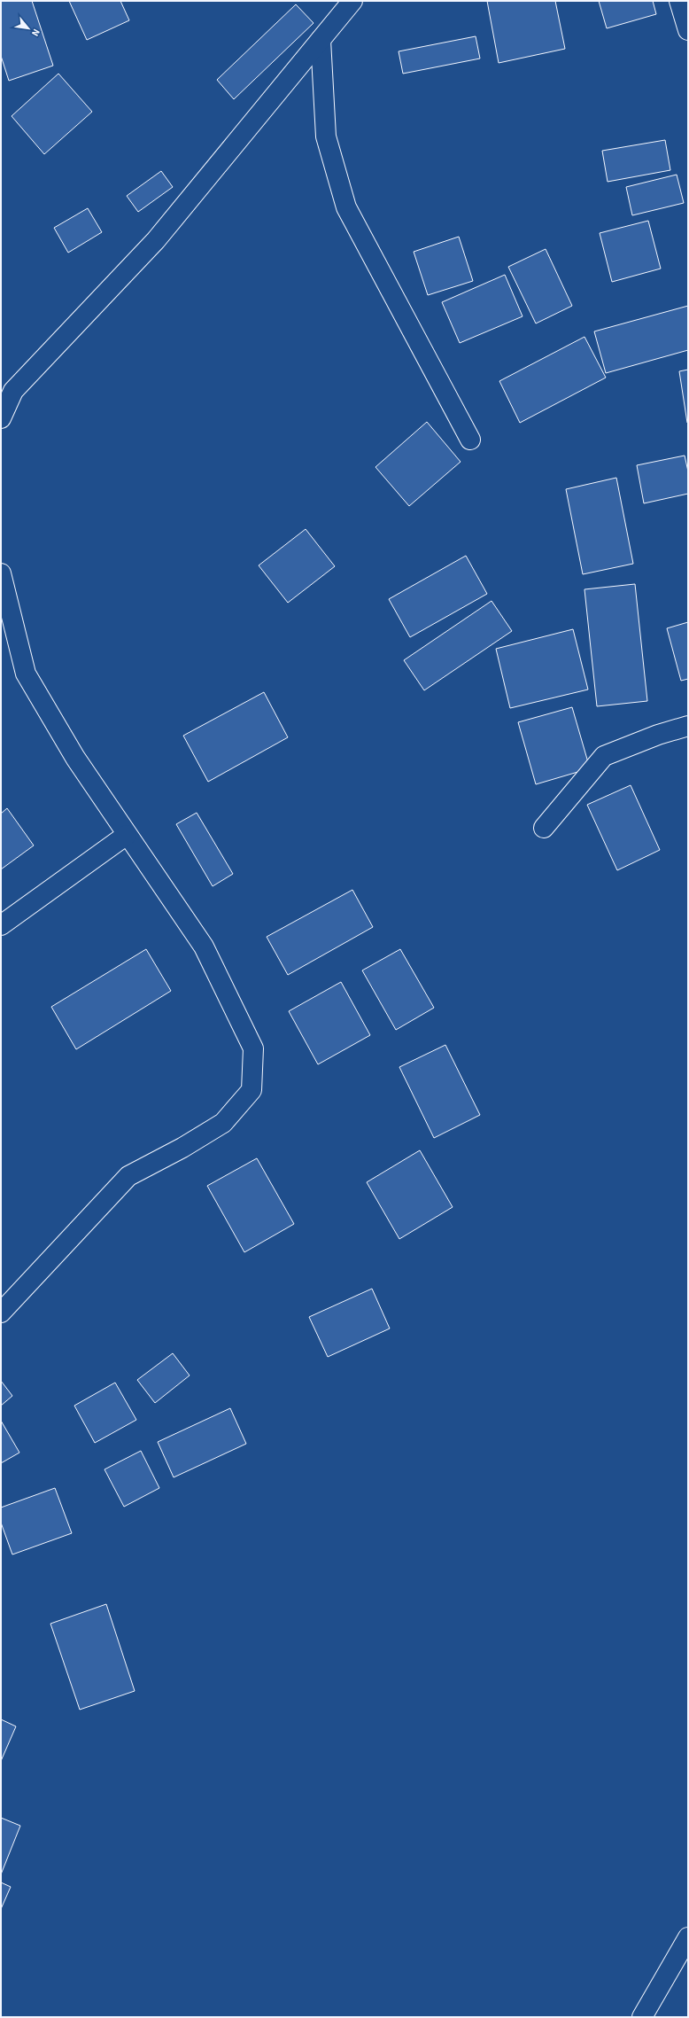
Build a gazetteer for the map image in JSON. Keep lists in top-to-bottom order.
{
  "north": "bottom right"
}
